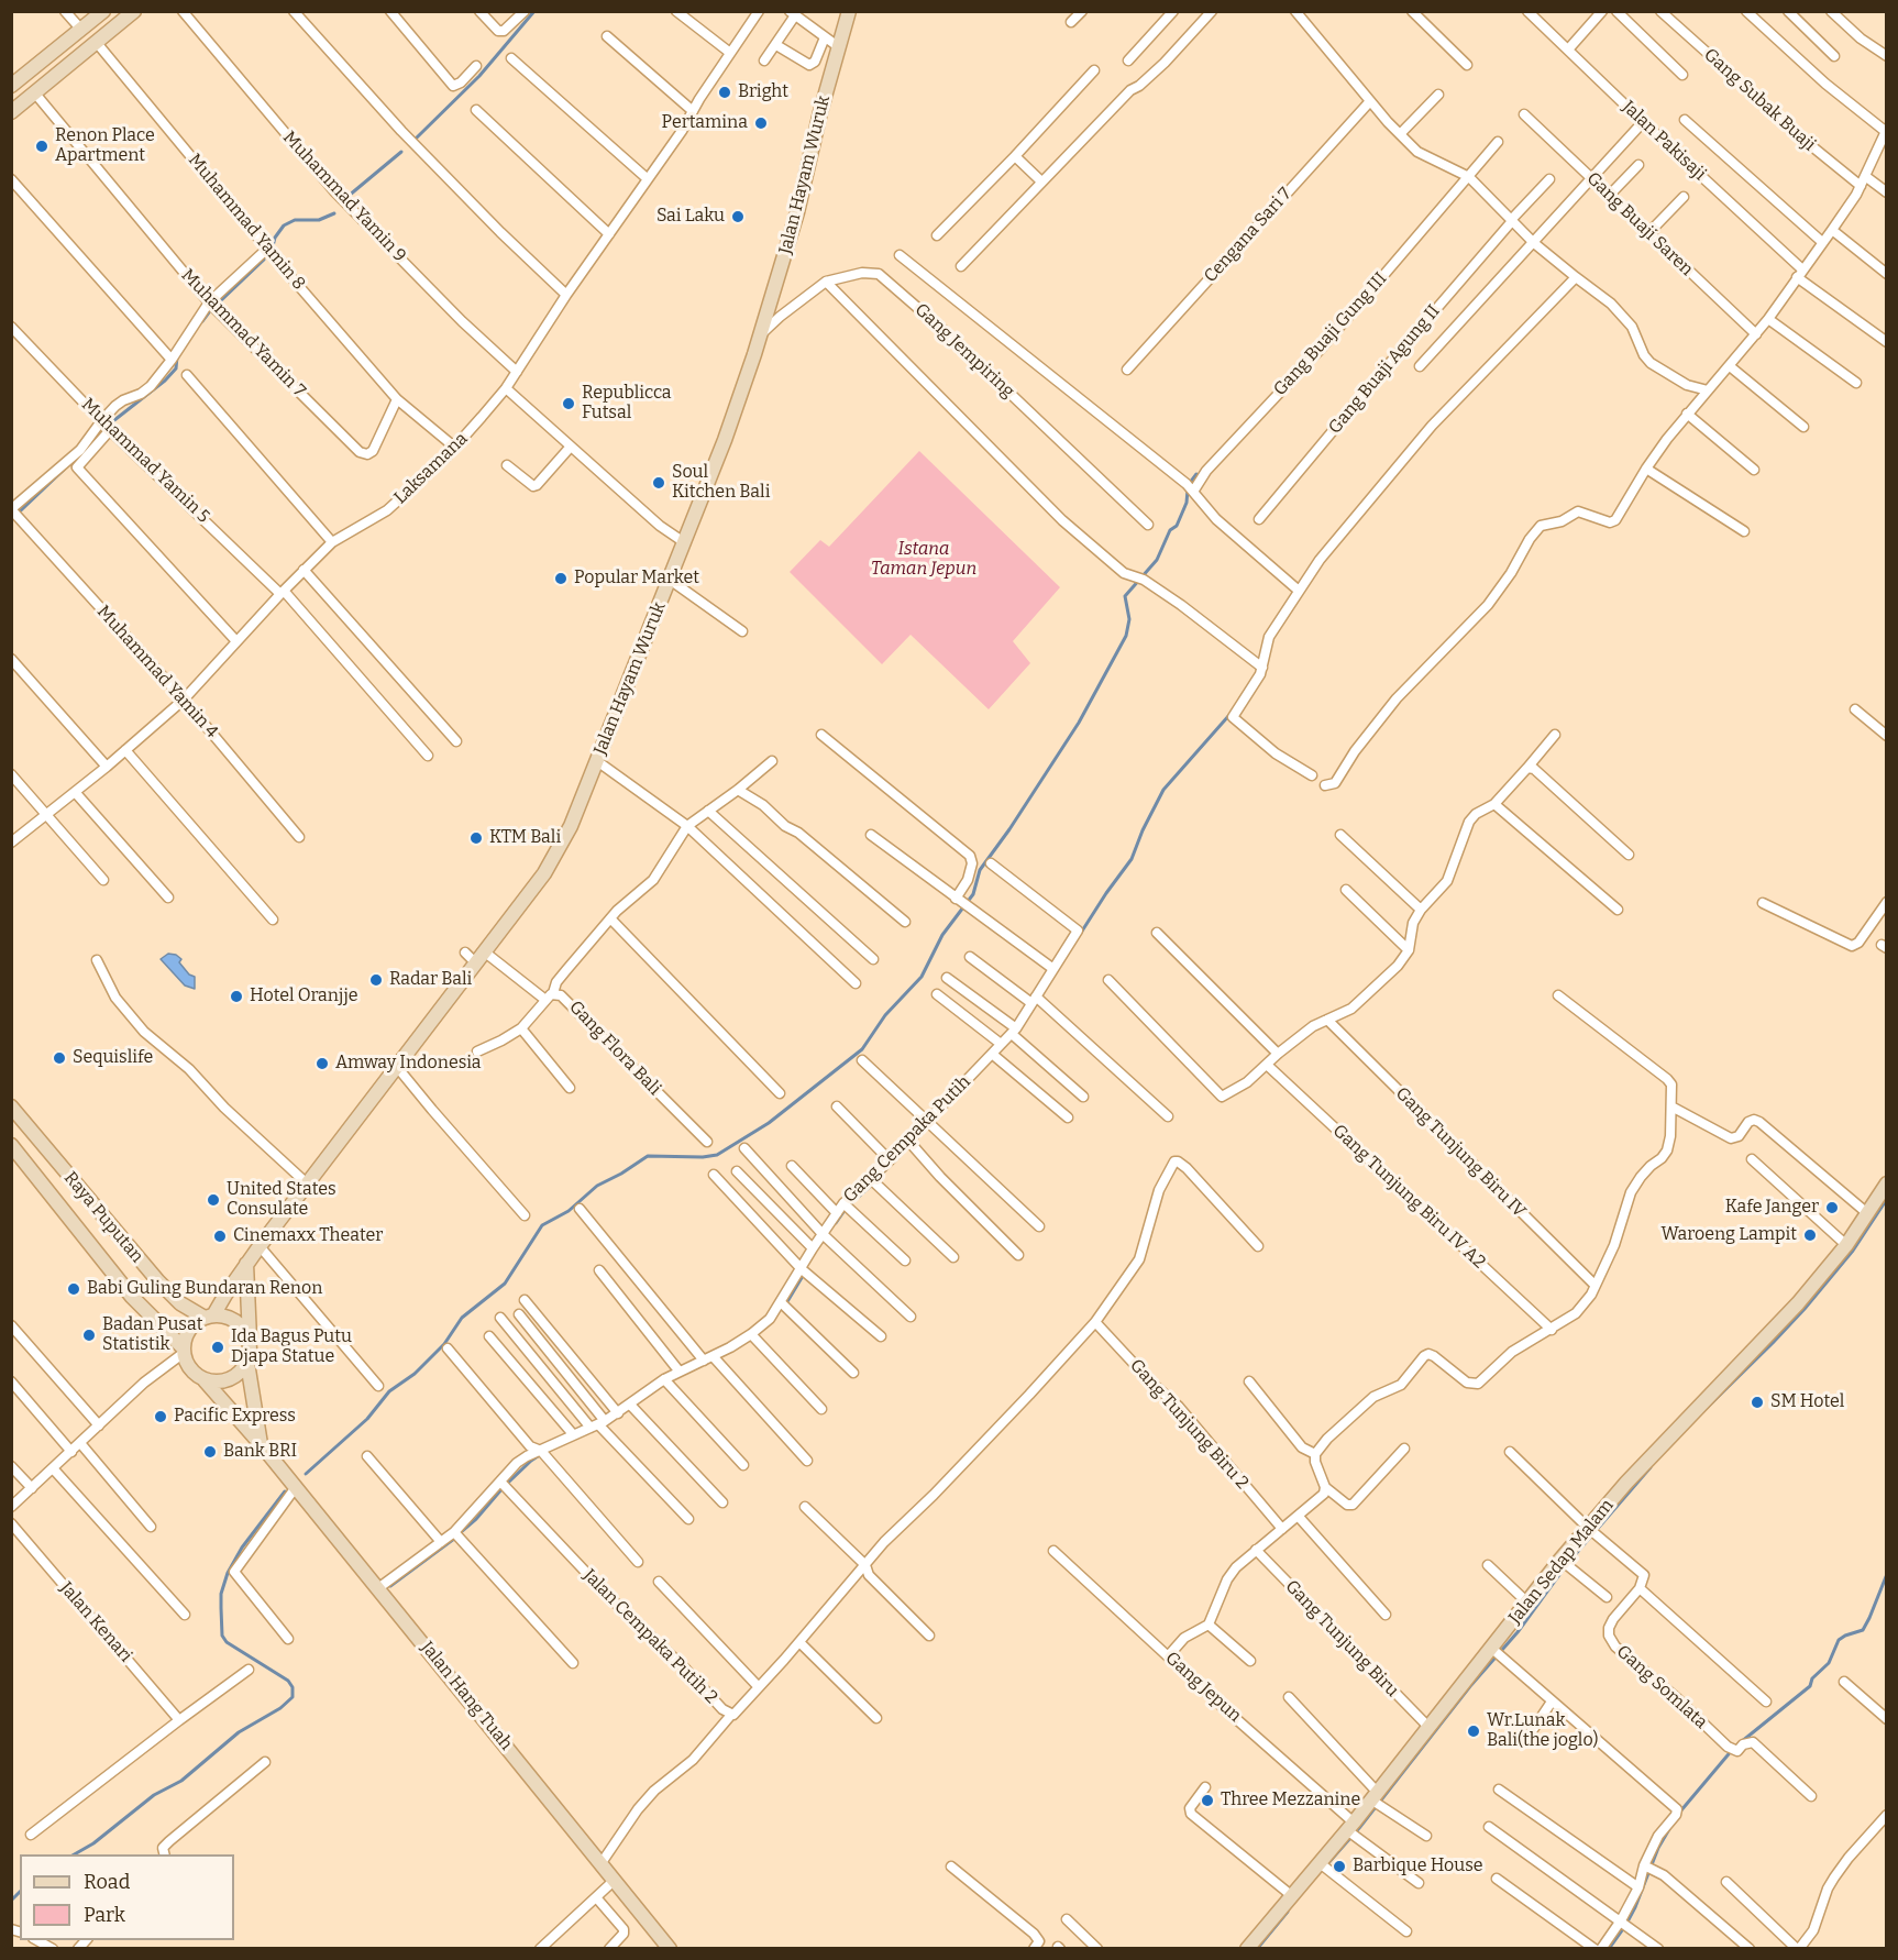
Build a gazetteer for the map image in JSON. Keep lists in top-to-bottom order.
{
  "streets": {
    "main road": [
      "Jalan Hayam Wuruk",
      "Raya Puputan",
      "Jalan Sedap Malam",
      "Jalan Hang Tuah"
    ],
    "street": [
      "Gang Subak Buaji",
      "Jalan Pakisaji",
      "Muhammad Yamin 9",
      "Muhammad Yamin 8",
      "Gang Buaji Saren",
      "Cengana Sari 7",
      "Muhammad Yamin 7",
      "Gang Buaji Gung III",
      "Gang Jempiring",
      "Gang Buaji Agung II",
      "Muhammad Yamin 5",
      "Laksamana",
      "Muhammad Yamin 4",
      "Gang Flora Bali",
      "Gang Cempaka Putih",
      "Gang Tunjung Biru IV",
      "Gang Tunjung Biru IV A2",
      "Gang Tunjung Biru 2",
      "Jalan Kenari",
      "Jalan Cempaka Putih 2",
      "Gang Tunjung Biru",
      "Gang Jepun",
      "Gang Somlata"
    ]
  },
  "crossings": [
    ["Jalan Hayam Wuruk", "Gang Jempiring"],
    ["Jalan Hayam Wuruk", "Gang Flora Bali"],
    ["Jalan Hayam Wuruk", "Raya Puputan"],
    ["Jalan Hayam Wuruk", "Jalan Hang Tuah"],
    ["Muhammad Yamin 9", "Laksamana"],
    ["Muhammad Yamin 8", "Muhammad Yamin 7"],
    ["Muhammad Yamin 8", "Laksamana"],
    ["Muhammad Yamin 5", "Laksamana"],
    ["Laksamana", "Muhammad Yamin 4"],
    ["Gang Cempaka Putih", "Jalan Cempaka Putih 2"],
    ["Gang Cempaka Putih", "Jalan Hang Tuah"],
    ["Raya Puputan", "Jalan Hang Tuah"],
    ["Gang Tunjung Biru 2", "Jalan Cempaka Putih 2"],
    ["Jalan Sedap Malam", "Gang Tunjung Biru"],
    ["Jalan Sedap Malam", "Gang Jepun"]
  ],
  "parks": ["Istana Taman Jepun"],
  "places": [
    "Bright",
    "Pertamina",
    "Renon Place Apartment",
    "Sai Laku",
    "Republicca Futsal",
    "Soul Kitchen Bali",
    "Popular Market",
    "KTM Bali",
    "Radar Bali",
    "Hotel Oranjje",
    "Sequislife",
    "Amway Indonesia",
    "United States Consulate",
    "Kafe Janger",
    "Waroeng Lampit",
    "Cinemaxx Theater",
    "Babi Guling Bundaran Renon",
    "Badan Pusat Statistik",
    "Ida Bagus Putu Djapa Statue",
    "SM Hotel",
    "Pacific Express",
    "Bank BRI",
    "Wr.Lunak Bali(the joglo)",
    "Three Mezzanine",
    "Barbique House"
  ],
  "legend": ["Road", "Park"]
}
